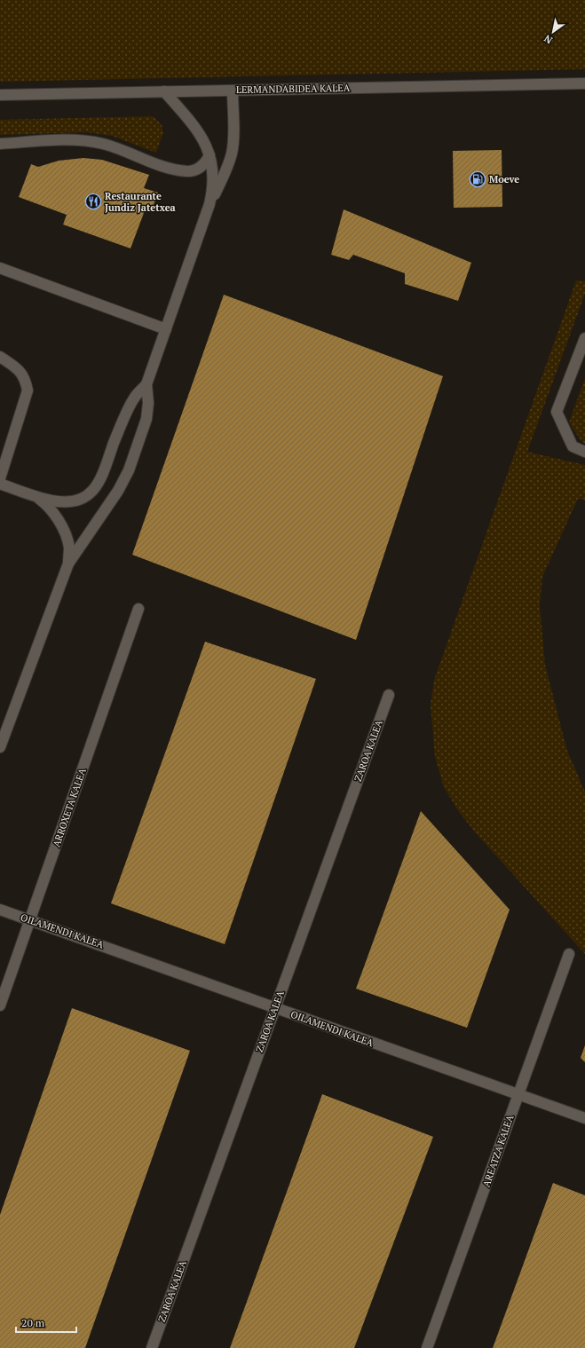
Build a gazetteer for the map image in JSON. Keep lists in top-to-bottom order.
{
  "streets": {
    "street": [
      "LERMANDABIDEA KALEA",
      "ZAROA KALEA",
      "ARROXETA KALEA",
      "OILAMENDI KALEA",
      "AREATZA KALEA"
    ]
  },
  "crossings": [
    ["ZAROA KALEA", "OILAMENDI KALEA"],
    ["ARROXETA KALEA", "OILAMENDI KALEA"],
    ["OILAMENDI KALEA", "AREATZA KALEA"]
  ],
  "places": {
    "fuel station": ["Moeve"],
    "restaurant": ["Restaurante Jundiz Jatetxea"]
  },
  "scale_bar": "20 m",
  "north": "bottom left"
}
